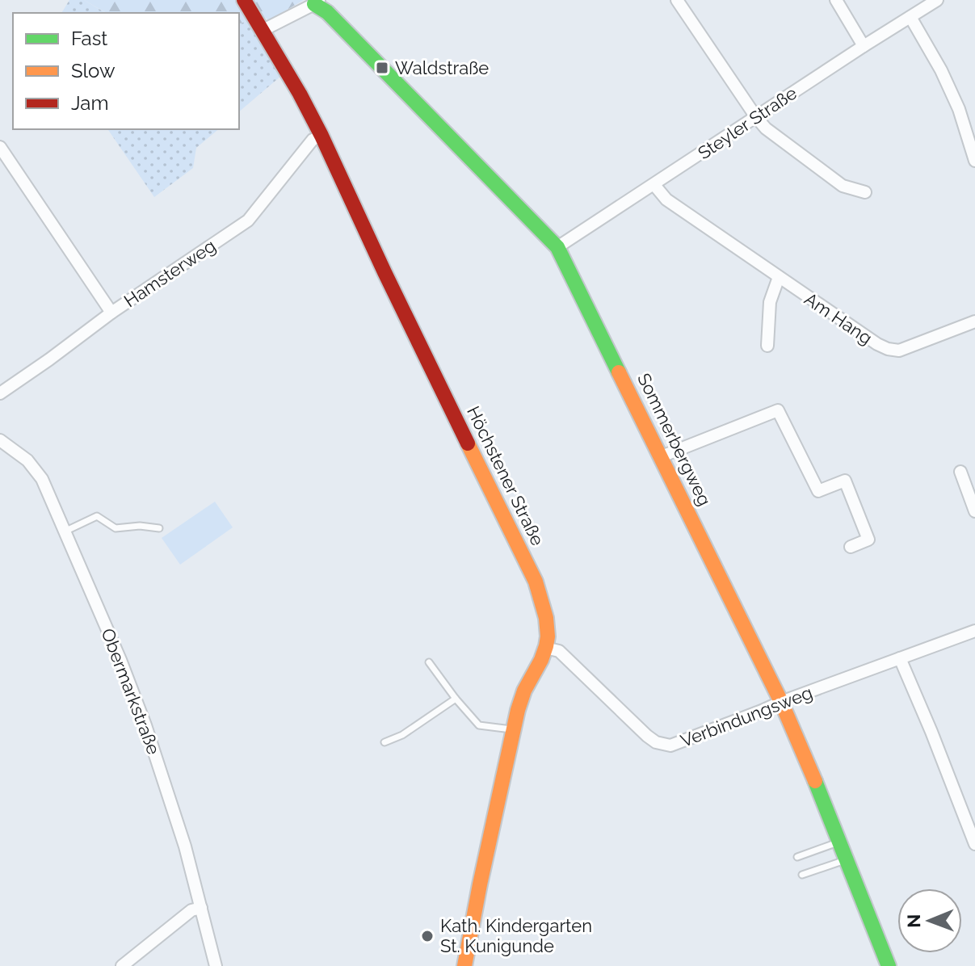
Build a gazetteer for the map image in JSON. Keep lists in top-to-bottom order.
{
  "streets": {
    "street": [
      "Steyler Straße",
      "Hamsterweg",
      "Am Hang",
      "Sommerbergweg",
      "Höchstener Straße",
      "Obermarkstraße",
      "Verbindungsweg"
    ]
  },
  "crossings": [
    ["Steyler Straße", "Am Hang"],
    ["Steyler Straße", "Sommerbergweg"],
    ["Hamsterweg", "Höchstener Straße"],
    ["Sommerbergweg", "Verbindungsweg"],
    ["Höchstener Straße", "Verbindungsweg"]
  ],
  "places": {
    "transit": ["Waldstraße"],
    "other": ["Kath. Kindergarten St. Kunigunde"]
  },
  "legend": ["Fast", "Slow", "Jam"],
  "north": "left"
}
